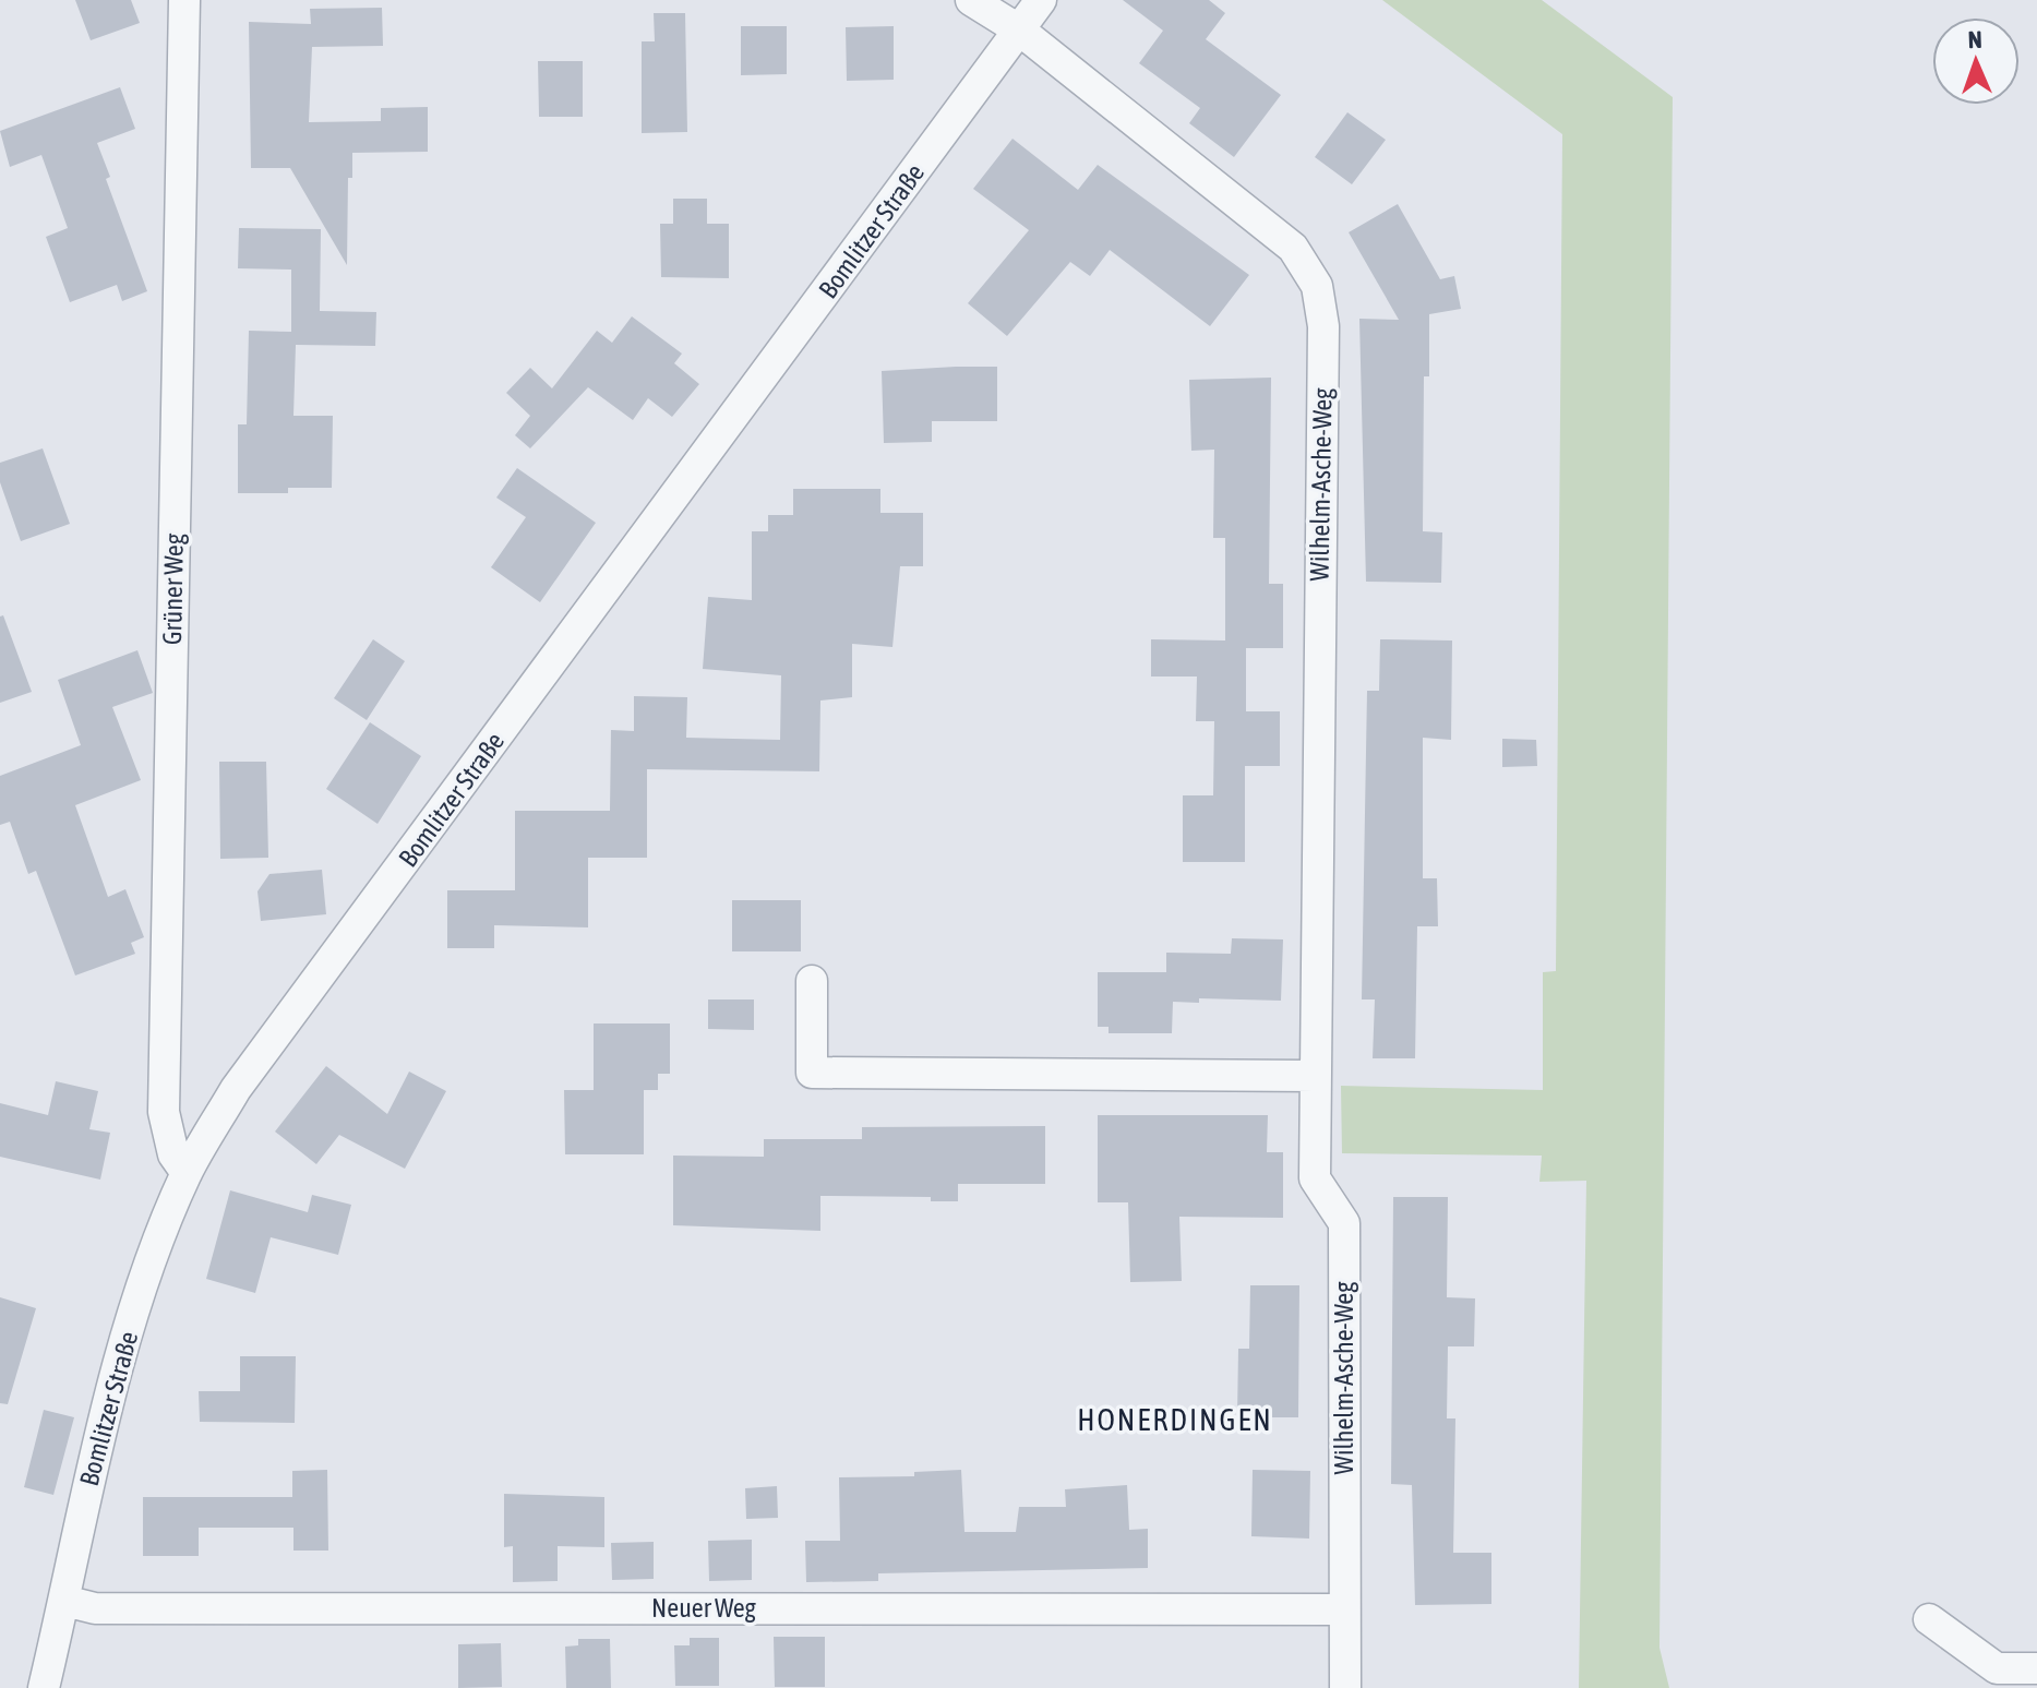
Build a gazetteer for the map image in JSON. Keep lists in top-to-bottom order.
{
  "streets": {
    "street": [
      "Bomlitzer Straße",
      "Wilhelm-Asche-Weg",
      "Grüner Weg",
      "Neuer Weg"
    ]
  },
  "crossings": [
    ["Bomlitzer Straße", "Wilhelm-Asche-Weg"],
    ["Bomlitzer Straße", "Grüner Weg"],
    ["Bomlitzer Straße", "Neuer Weg"],
    ["Wilhelm-Asche-Weg", "Neuer Weg"]
  ],
  "districts": ["HONERDINGEN"],
  "north": "top"
}
